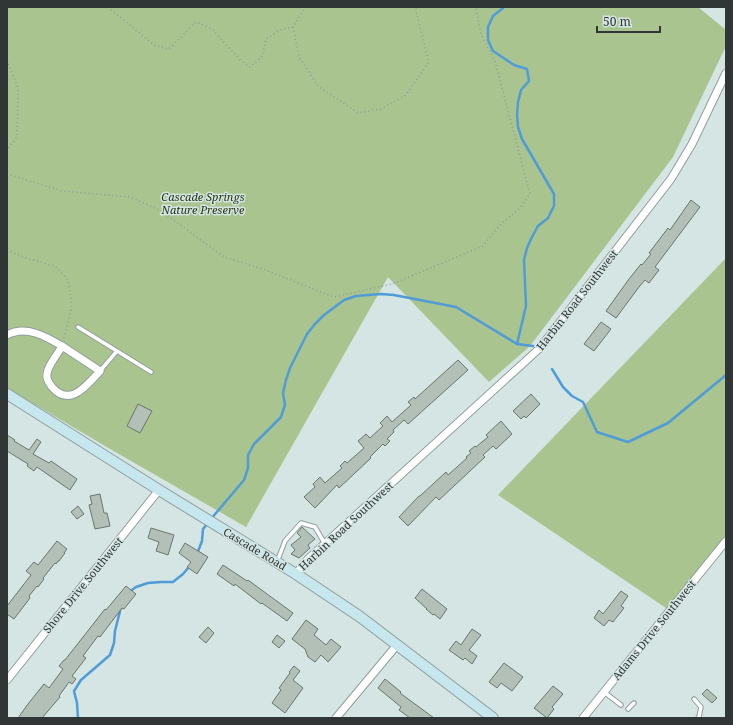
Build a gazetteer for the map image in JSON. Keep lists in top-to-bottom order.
{
  "streets": {
    "main road": ["Cascade Road"],
    "street": ["Harbin Road Southwest", "Shore Drive Southwest", "Adams Drive Southwest"]
  },
  "crossings": [
    ["Harbin Road Southwest", "Cascade Road"],
    ["Cascade Road", "Shore Drive Southwest"]
  ],
  "parks": ["Cascade Springs Nature Preserve"],
  "scale_bar": "50 m"
}
